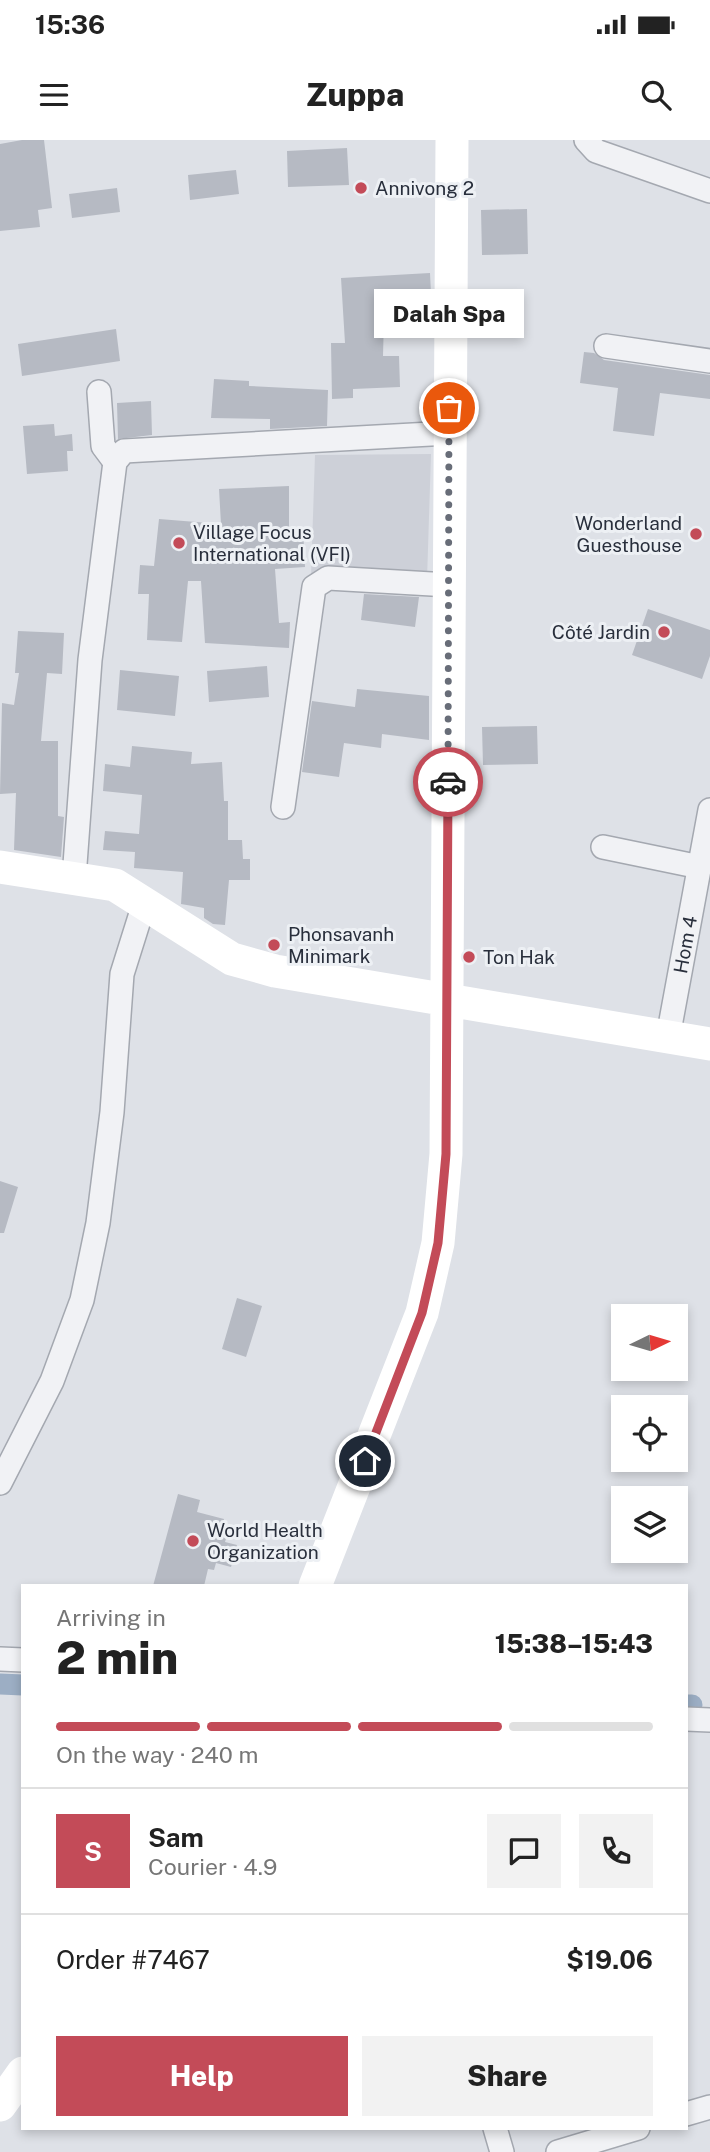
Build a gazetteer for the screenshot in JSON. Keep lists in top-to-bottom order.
{
  "streets": {
    "street": ["Hom 4"]
  },
  "places": [
    "Annivong 2",
    "Dalah Spa",
    "Wonderland Guesthouse",
    "Village Focus International (VFI)",
    "Côté Jardin",
    "Phonsavanh Minimark",
    "Ton Hak",
    "World Health Organization"
  ],
  "north": "right",
  "page": {
    "status": "15:36",
    "header": "Zuppa",
    "bubble": "Dalah Spa",
    "heading": ["2 min", "Arriving in", "15:38–15:43"],
    "panel": [
      "Sam",
      "Courier · 4.9",
      "Order #7467",
      "$19.06"
    ],
    "bar": "On the way · 240 m",
    "round": "S",
    "buttons": ["Help", "Share"]
  }
}
